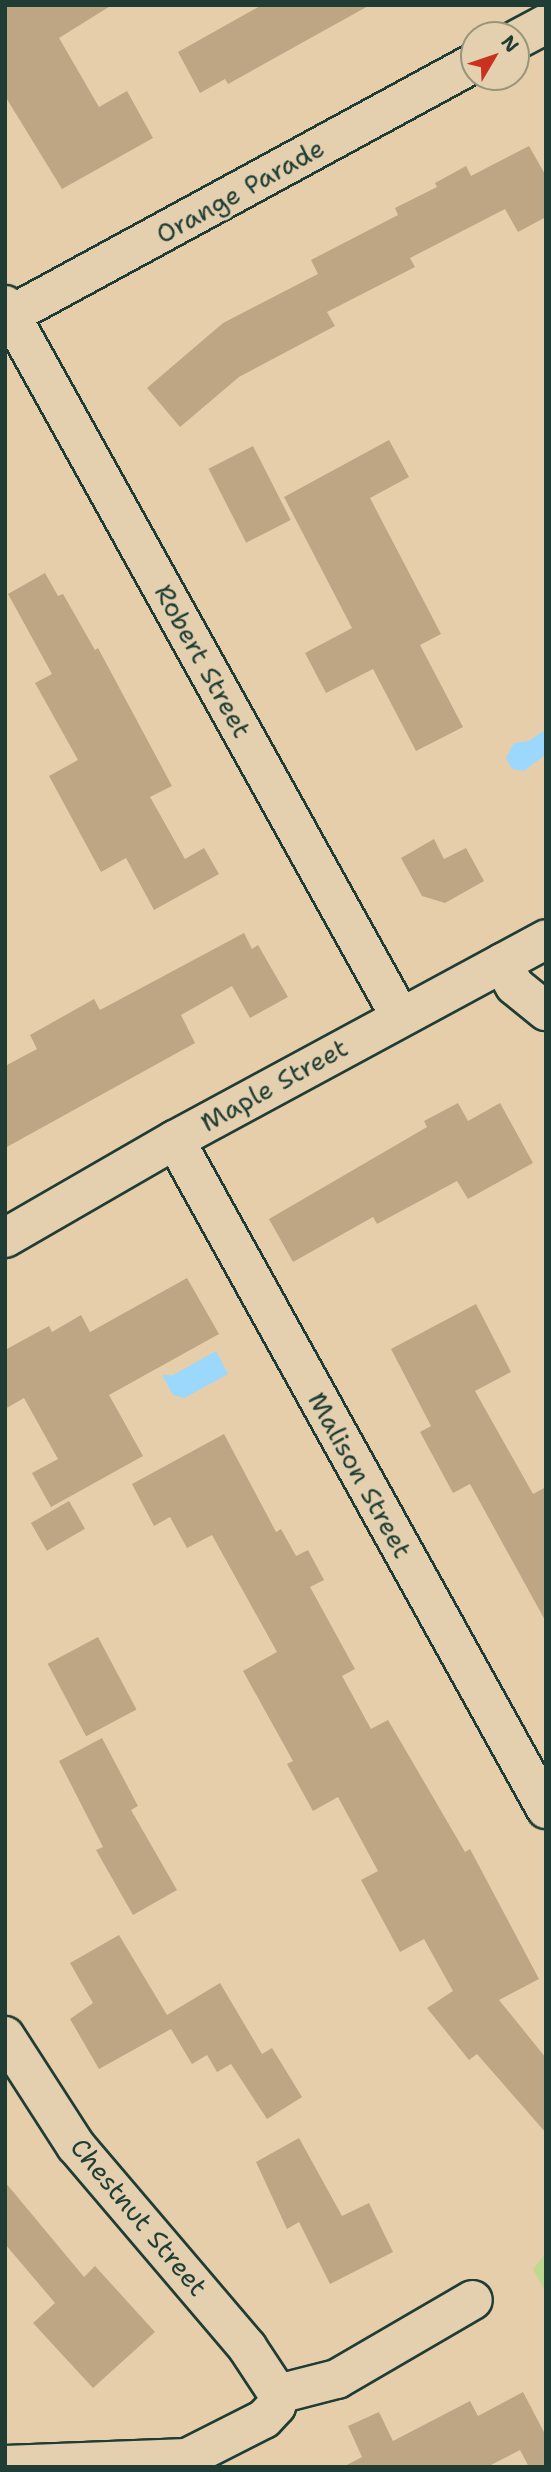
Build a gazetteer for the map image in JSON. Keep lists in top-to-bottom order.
{
  "streets": {
    "street": [
      "Orange Parade",
      "Robert Street",
      "Maple Street",
      "Malison Street",
      "Chestnut Street"
    ]
  },
  "crossings": [
    ["Orange Parade", "Robert Street"],
    ["Robert Street", "Maple Street"],
    ["Maple Street", "Malison Street"]
  ],
  "north": "top right"
}
